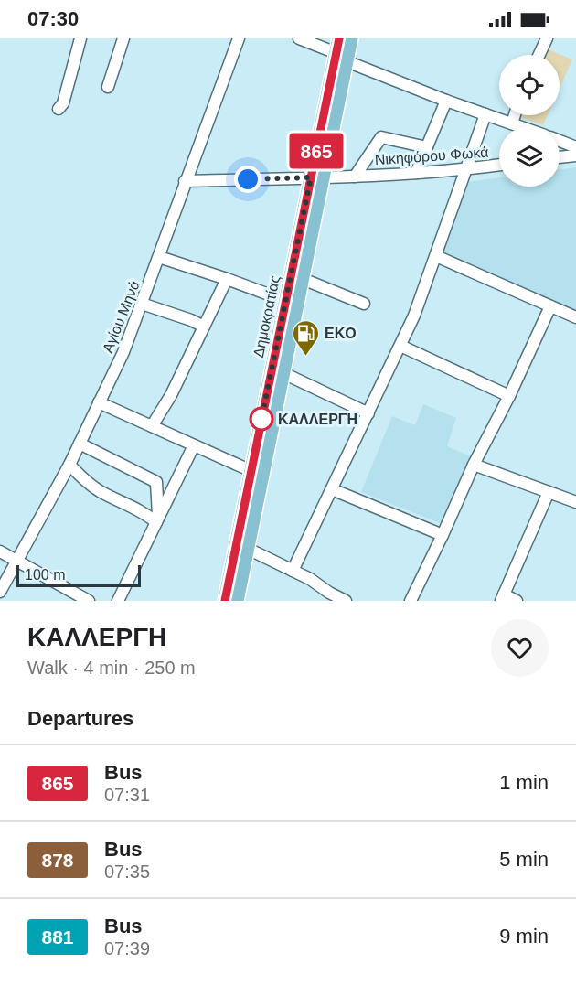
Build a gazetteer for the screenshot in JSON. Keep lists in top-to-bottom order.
{
  "streets": {
    "main road": ["Δημοκρατίας"],
    "street": ["Νικηφόρου Φωκά", "Αγίου Μηνά"]
  },
  "crossings": [
    ["Νικηφόρου Φωκά", "Αγίου Μηνά"],
    ["Νικηφόρου Φωκά", "Δημοκρατίας"]
  ],
  "places": {
    "fuel station": ["EKO"],
    "other": ["ΚΑΛΛΕΡΓΗ"]
  },
  "lines": ["bus line 865"],
  "scale_bar": "100 m",
  "page": {
    "status": "07:30",
    "on_map": "865",
    "scale": "100 m",
    "heading": [
      ["ΚΑΛΛΕΡΓΗ", "Walk · 4 min · 250 m"],
      "Departures"
    ],
    "list": [
      {
        "mark": "865",
        "name": "Bus",
        "note": "07:31",
        "value": "1 min"
      },
      {
        "mark": "878",
        "name": "Bus",
        "note": "07:35",
        "value": "5 min"
      },
      {
        "mark": "881",
        "name": "Bus",
        "note": "07:39",
        "value": "9 min"
      }
    ]
  }
}
